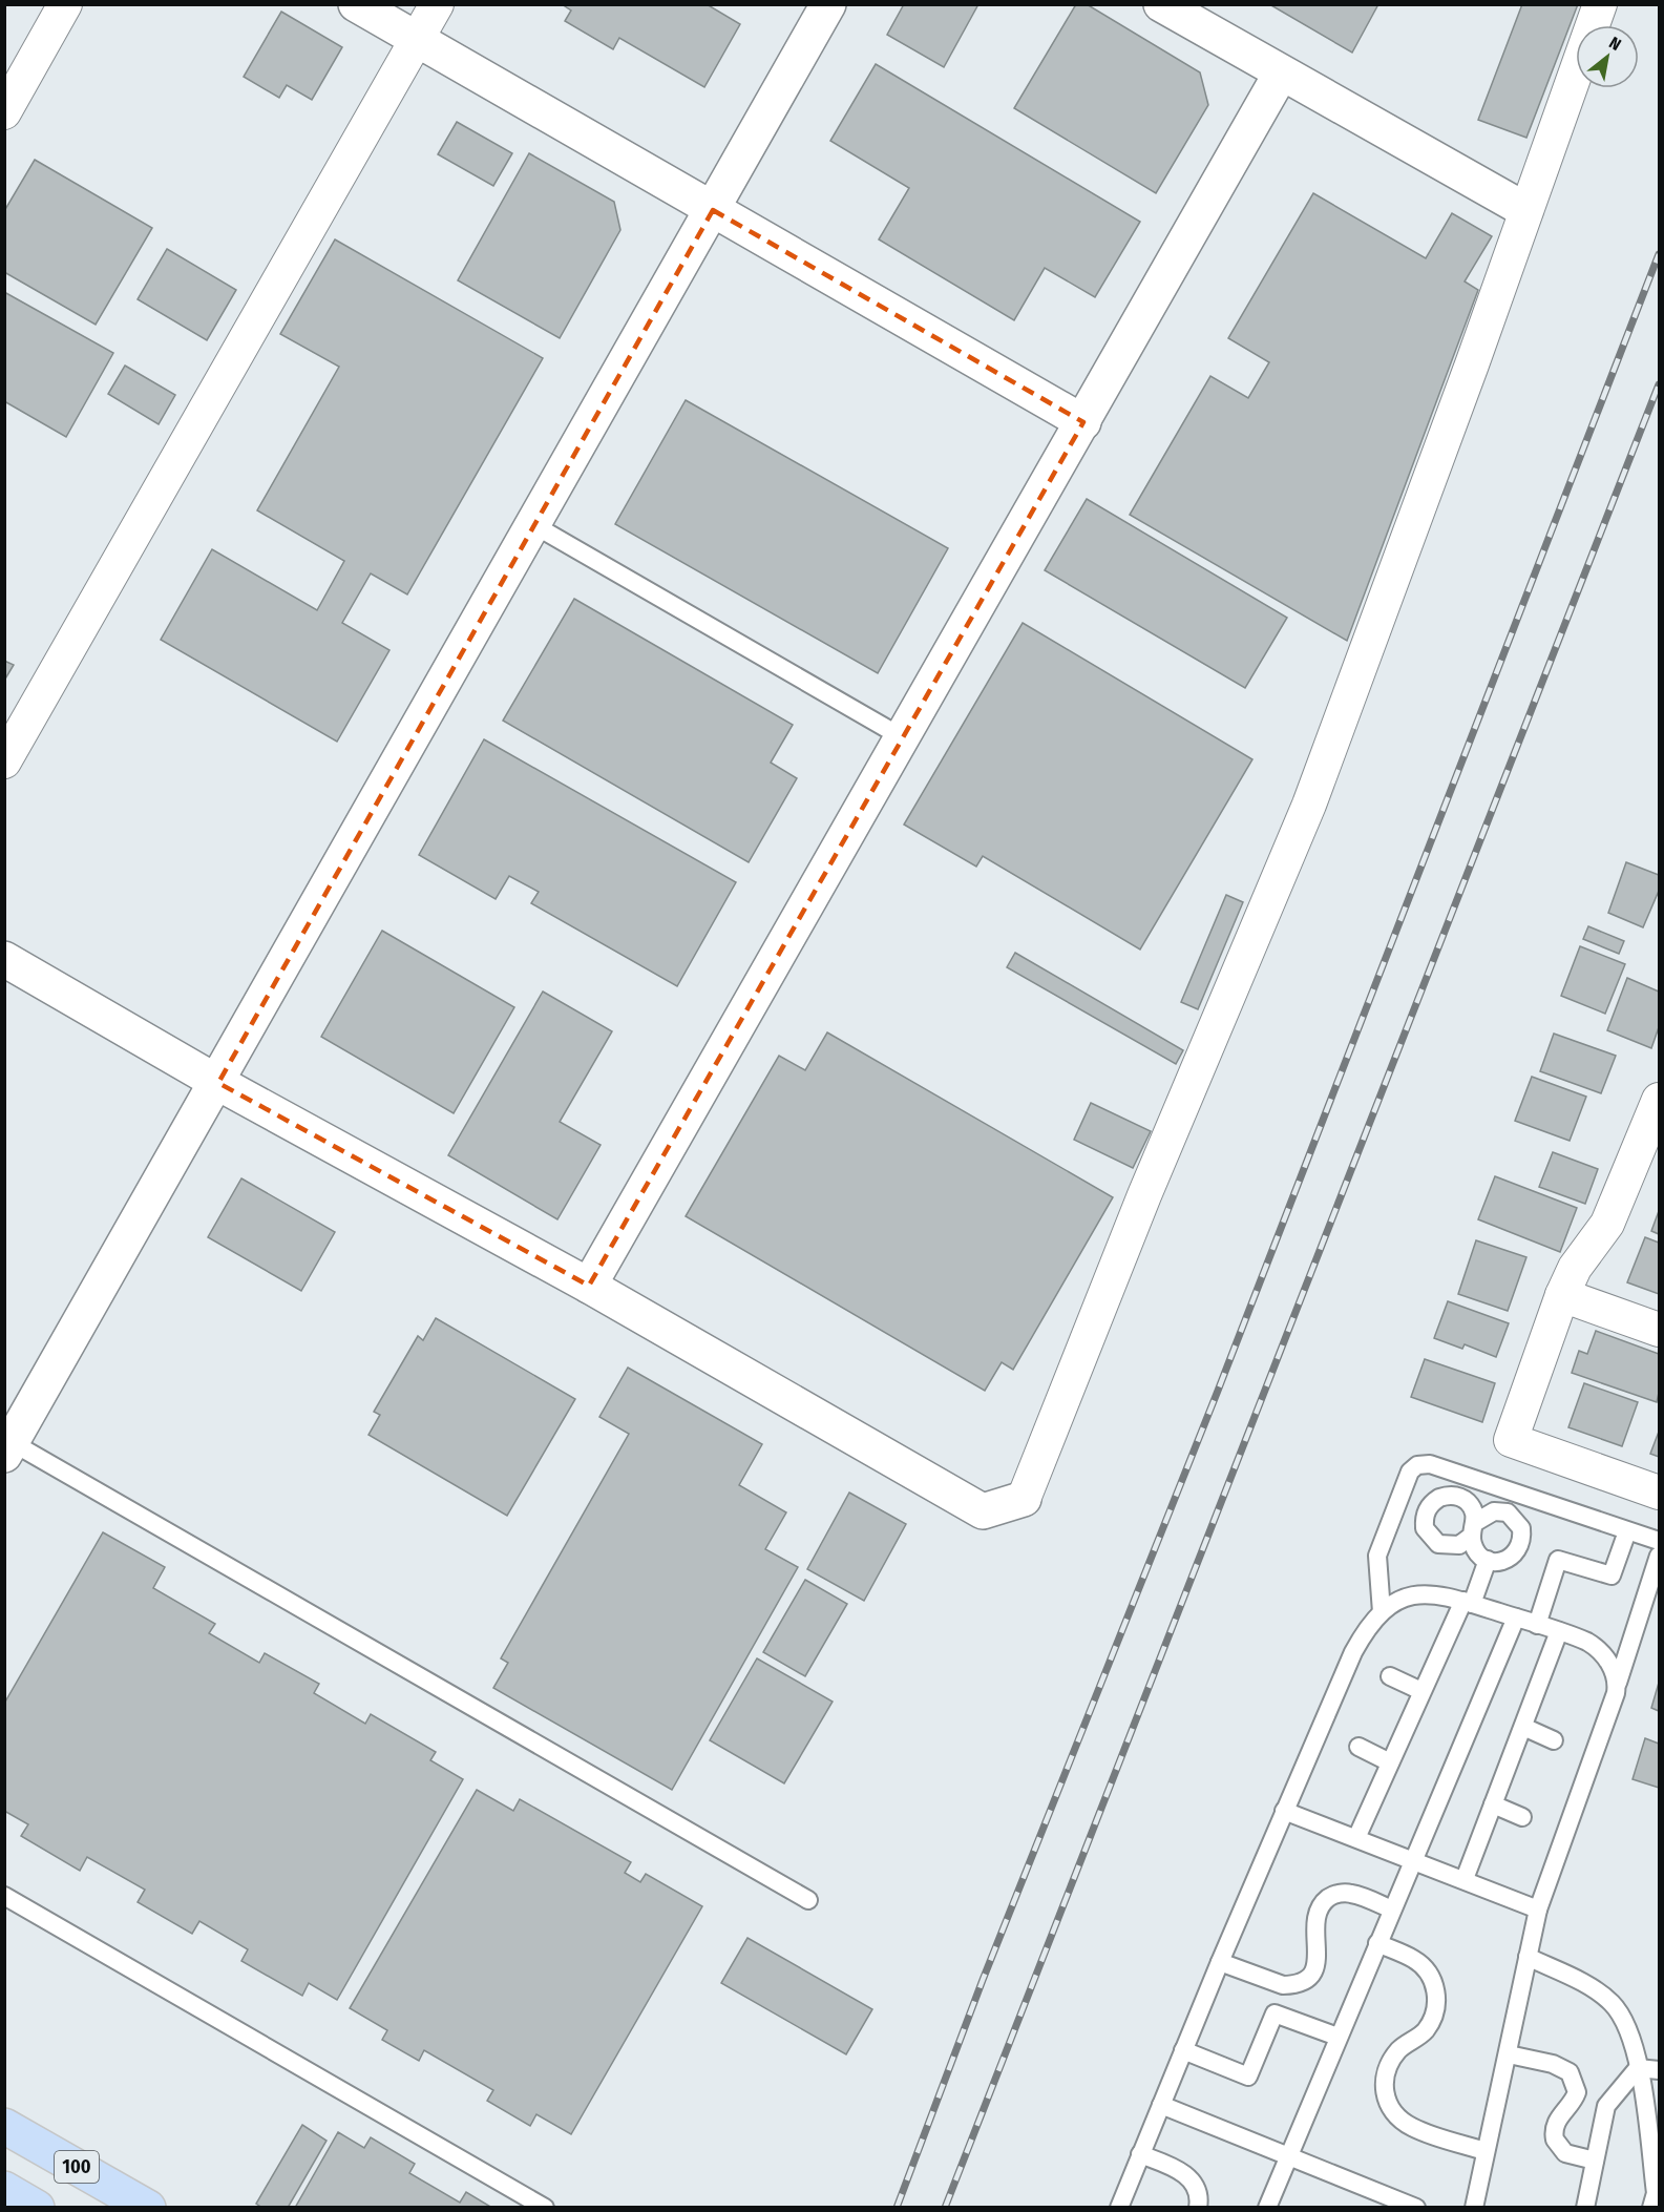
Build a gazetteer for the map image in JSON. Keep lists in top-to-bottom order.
{
  "streets": {
    "main road": ["100"]
  },
  "north": "top right"
}
